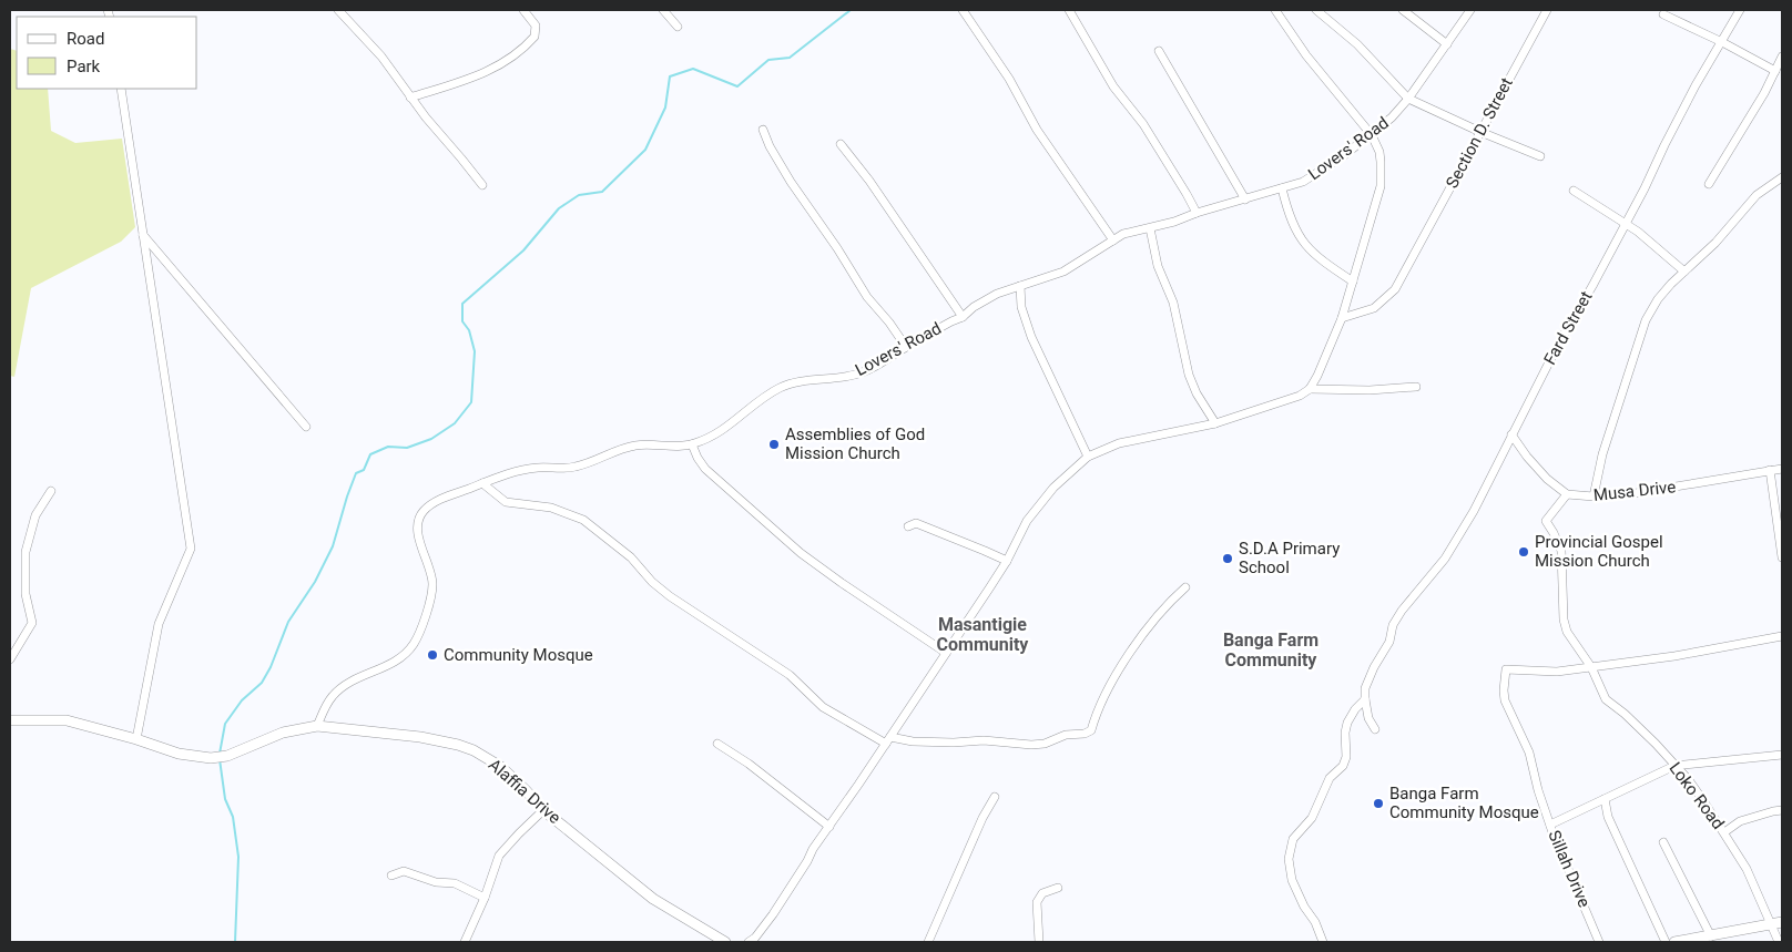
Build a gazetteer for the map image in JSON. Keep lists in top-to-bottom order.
{
  "streets": {
    "street": [
      "Section D. Street",
      "Lovers' Road",
      "Fard Street",
      "Musa Drive",
      "Alaffia Drive",
      "Loko Road",
      "Sillah Drive"
    ]
  },
  "crossings": [
    ["Lovers' Road", "Alaffia Drive"],
    ["Musa Drive", "Loko Road"],
    ["Loko Road", "Sillah Drive"]
  ],
  "districts": ["Masantigie Community", "Banga Farm Community"],
  "places": [
    "Assemblies of God Mission Church",
    "Provincial Gospel Mission Church",
    "S.D.A Primary School",
    "Community Mosque",
    "Banga Farm Community Mosque"
  ],
  "legend": ["Road", "Park"]
}
